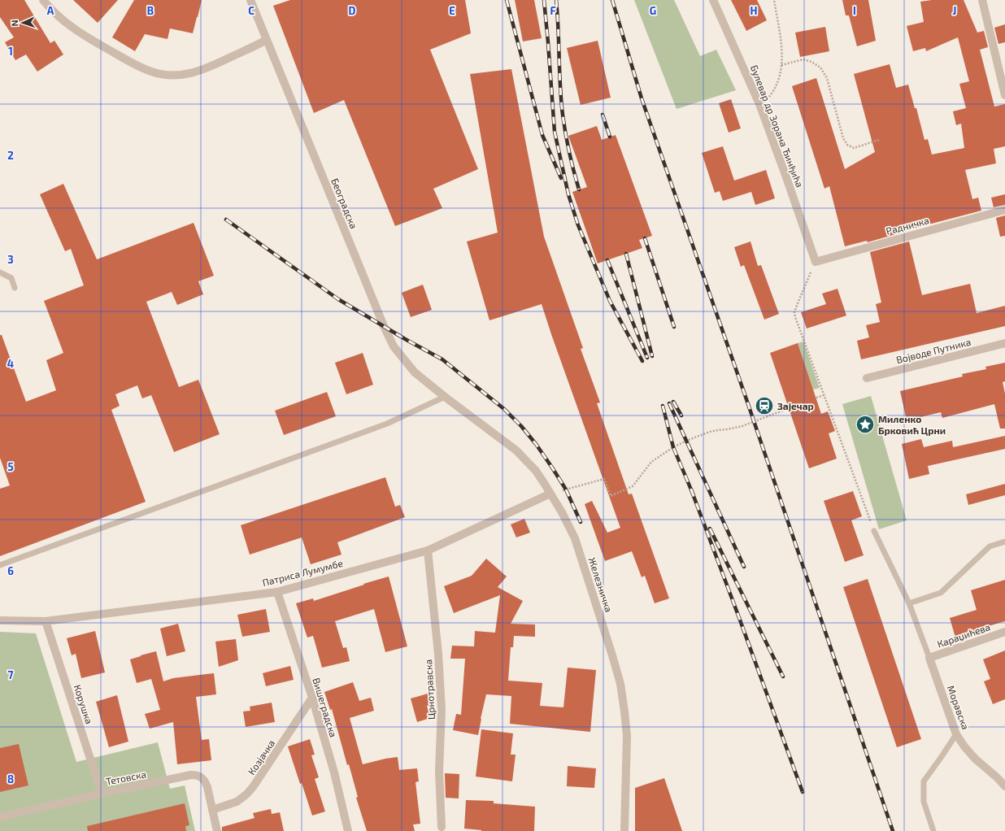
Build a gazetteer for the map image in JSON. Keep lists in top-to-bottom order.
{
  "streets": {
    "street": [
      "Булевар др Зорана Ђинђића",
      "Београдска",
      "Радничка",
      "Војводе Путника",
      "Патриса Лумумбе",
      "Железничка",
      "Караџићева",
      "Црнотравска",
      "Корушка",
      "Вишеградска",
      "Моравска",
      "Козјачка",
      "Тетовска"
    ]
  },
  "crossings": [
    ["Булевар др Зорана Ђинђића", "Радничка"],
    ["Београдска", "Железничка"],
    ["Патриса Лумумбе", "Железничка"],
    ["Патриса Лумумбе", "Црнотравска"],
    ["Патриса Лумумбе", "Корушка"],
    ["Патриса Лумумбе", "Вишеградска"],
    ["Караџићева", "Моравска"],
    ["Корушка", "Тетовска"],
    ["Вишеградска", "Козјачка"],
    ["Козјачка", "Тетовска"]
  ],
  "places": {
    "station": ["Зајечар"],
    "place": ["Миленко Брковић Црни"]
  },
  "north": "left",
  "grid": {
    "columns": [
      "A",
      "B",
      "C",
      "D",
      "E",
      "F",
      "G",
      "H",
      "I",
      "J"
    ],
    "rows": [
      "1",
      "2",
      "3",
      "4",
      "5",
      "6",
      "7",
      "8"
    ]
  }
}
